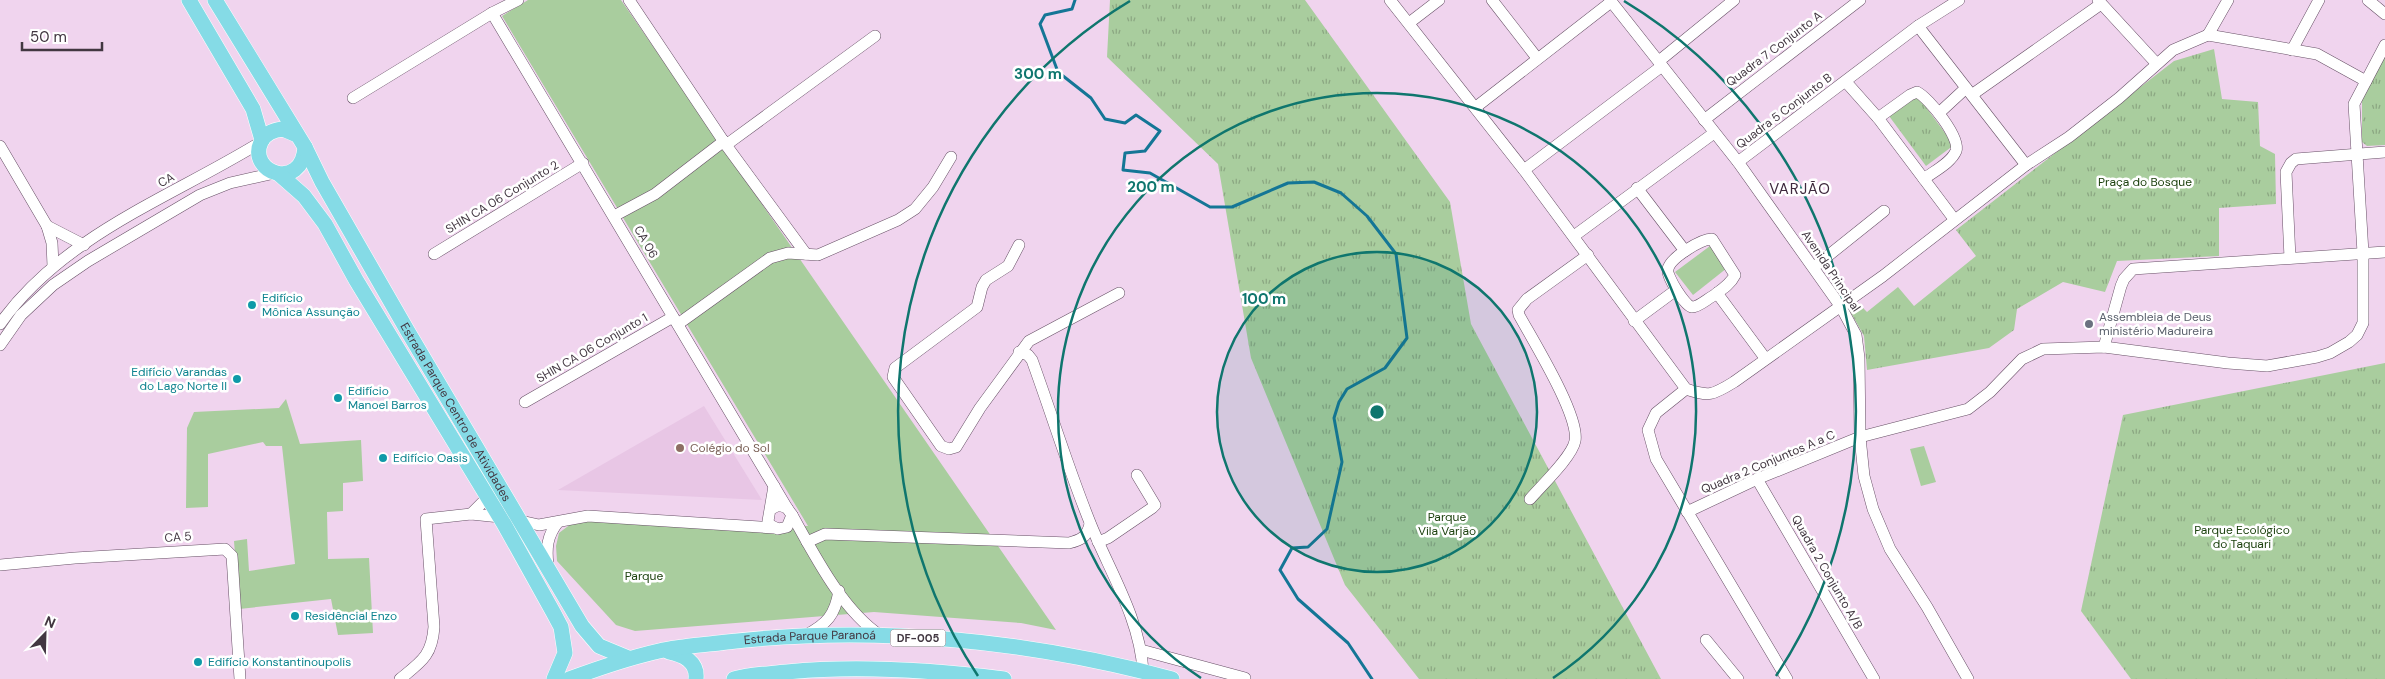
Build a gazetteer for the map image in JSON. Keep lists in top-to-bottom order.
{
  "streets": {
    "main road": ["Estrada Parque Centro de Atividades", "DF-005", "Estrada Parque Paranoá"],
    "street": [
      "Quadra 7 Conjunto A",
      "Quadra 5 Conjunto B",
      "CA",
      "SHIN CA 06 Conjunto 2",
      "CA 06",
      "Avenida Principal",
      "SHIN CA 06 Conjunto 1",
      "Quadra 2 Conjuntos A a C",
      "CA 5",
      "Quadra 2 Conjunto A/B"
    ]
  },
  "crossings": [
    ["Quadra 7 Conjunto A", "Avenida Principal"],
    ["Quadra 5 Conjunto B", "Avenida Principal"],
    ["CA", "Estrada Parque Centro de Atividades"],
    ["SHIN CA 06 Conjunto 2", "CA 06"],
    ["CA 06", "SHIN CA 06 Conjunto 1"],
    ["CA 06", "Estrada Parque Paranoá"],
    ["Avenida Principal", "Quadra 2 Conjuntos A a C"],
    ["Estrada Parque Centro de Atividades", "Estrada Parque Paranoá"],
    ["Quadra 2 Conjuntos A a C", "Quadra 2 Conjunto A/B"]
  ],
  "districts": ["VARJÃO"],
  "parks": [
    "Praça do Bosque",
    "Parque Vila Varjão",
    "Parque Ecológico do Taquari",
    "Parque"
  ],
  "places": [
    "Edifício Mônica Assunção",
    "Assembleia de Deus ministério Madureira",
    "Edifício Varandas do Lago Norte II",
    "Edifício Manoel Barros",
    "Colégio do Sol",
    "Edifício Oasis",
    "Residêncial Enzo",
    "Edifício Konstantinoupolis"
  ],
  "scale_bar": "50 m",
  "north": "top right",
  "rings": ["300 m", "200 m", "100 m"]
}
